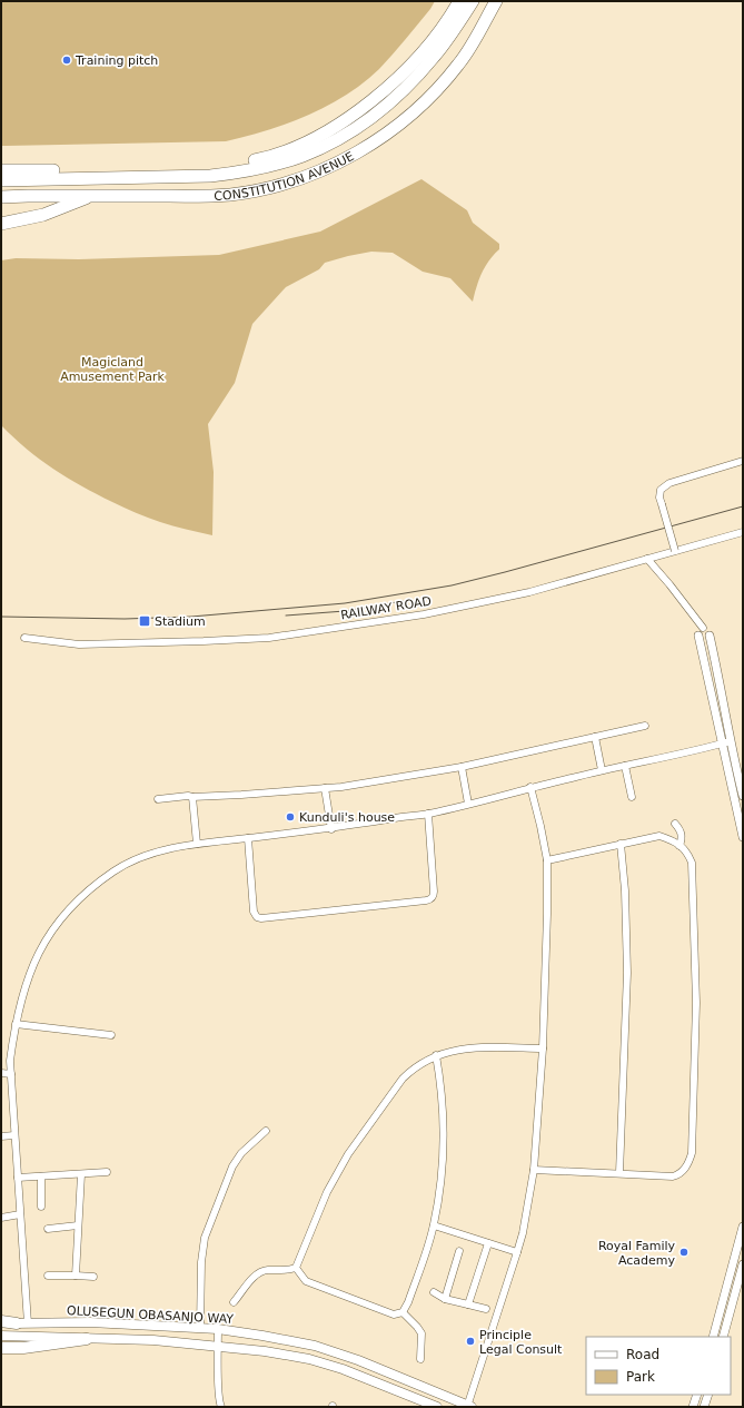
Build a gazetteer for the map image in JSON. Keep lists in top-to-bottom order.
{
  "streets": {
    "highway": ["CONSTITUTION AVENUE"],
    "main road": ["OLUSEGUN OBASANJO WAY"],
    "street": ["RAILWAY ROAD"]
  },
  "parks": ["Magicland Amusement Park"],
  "places": {
    "other": [
      "Training pitch",
      "Kunduli's house",
      "Royal Family Academy",
      "Principle Legal Consult"
    ],
    "transit": ["Stadium"]
  },
  "legend": ["Road", "Park"]
}
